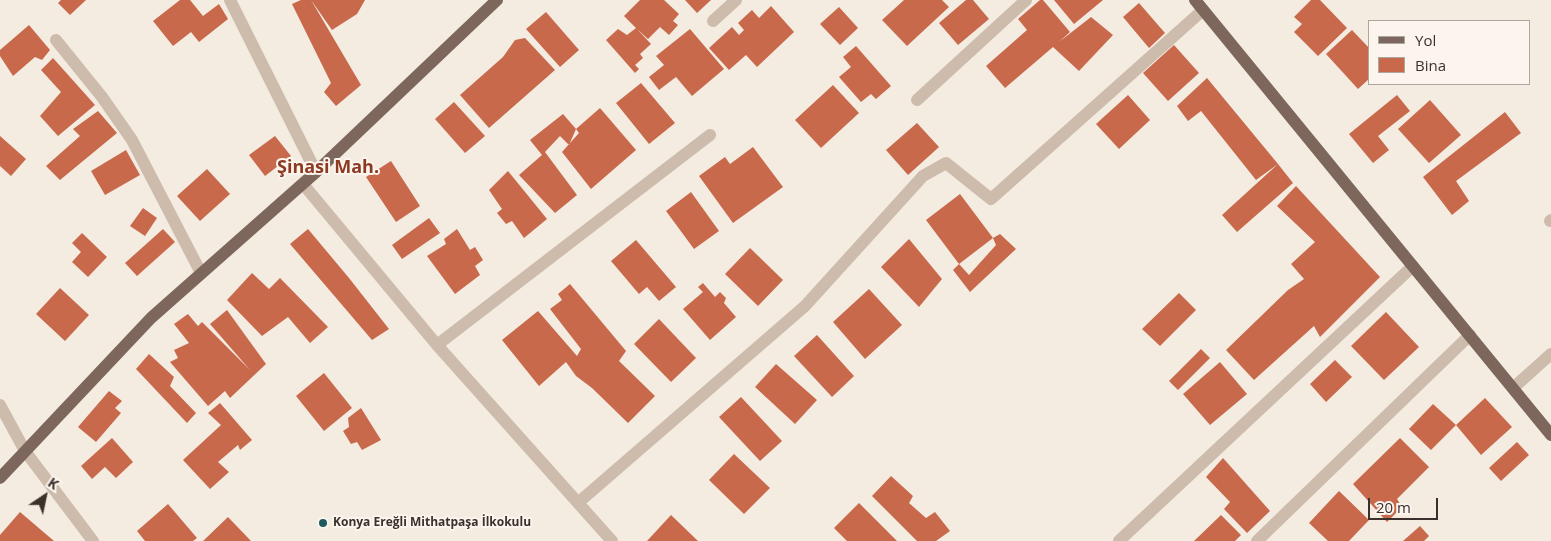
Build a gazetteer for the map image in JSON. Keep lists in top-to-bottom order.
{
  "districts": ["Şinasi Mah."],
  "places": ["Konya Ereğli Mithatpaşa İlkokulu"],
  "legend": ["Yol", "Bina"],
  "scale_bar": "20 m",
  "north": "top right"
}
